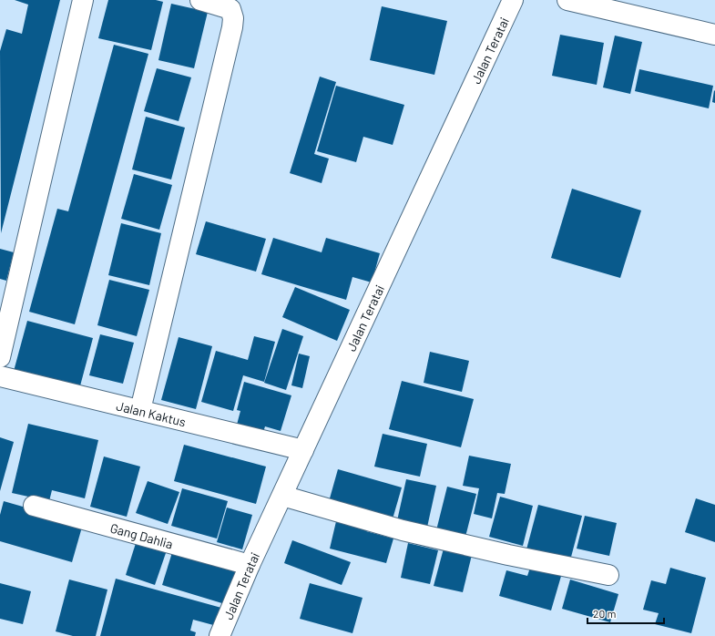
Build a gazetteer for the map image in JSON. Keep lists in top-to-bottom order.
{
  "streets": {
    "street": ["Jalan Teratai", "Jalan Kaktus", "Gang Dahlia"]
  },
  "crossings": [
    ["Jalan Teratai", "Jalan Kaktus"],
    ["Jalan Teratai", "Gang Dahlia"]
  ],
  "scale_bar": "20 m"
}
